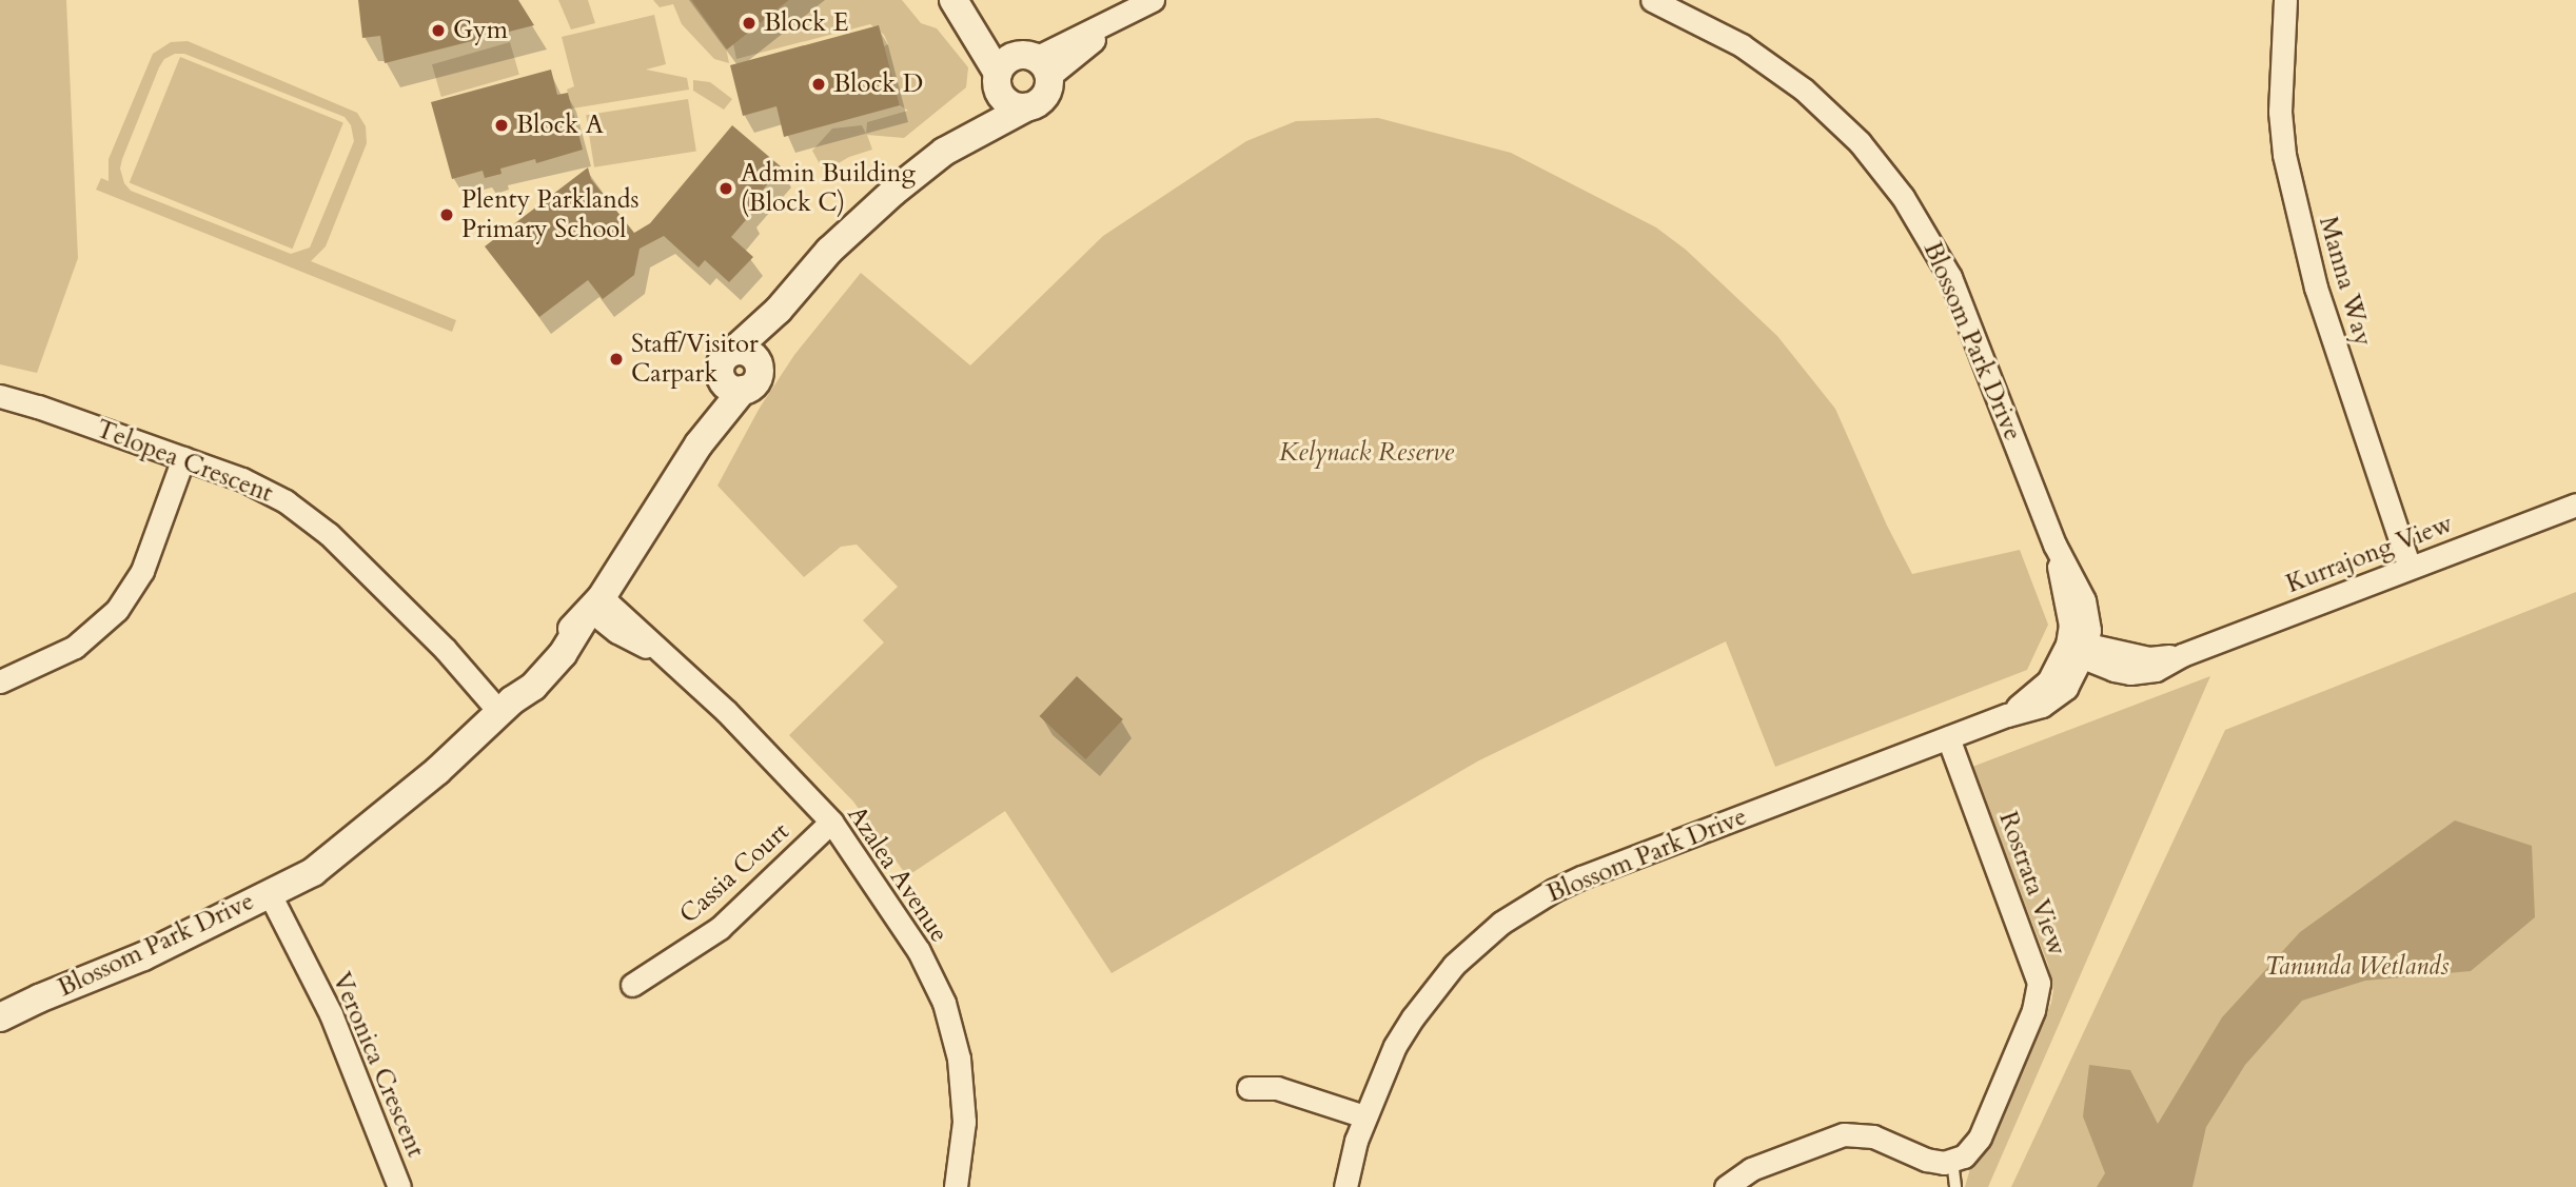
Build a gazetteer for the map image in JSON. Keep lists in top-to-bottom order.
{
  "streets": {
    "street": [
      "Manna Way",
      "Blossom Park Drive",
      "Telopea Crescent",
      "Kurrajong View",
      "Cassia Court",
      "Azalea Avenue",
      "Rostrata View",
      "Veronica Crescent"
    ]
  },
  "crossings": [
    ["Manna Way", "Kurrajong View"],
    ["Blossom Park Drive", "Telopea Crescent"],
    ["Blossom Park Drive", "Kurrajong View"],
    ["Blossom Park Drive", "Azalea Avenue"],
    ["Blossom Park Drive", "Rostrata View"],
    ["Blossom Park Drive", "Veronica Crescent"],
    ["Cassia Court", "Azalea Avenue"]
  ],
  "parks": ["Kelynack Reserve", "Tanunda Wetlands"],
  "places": [
    "Block E",
    "Gym",
    "Block D",
    "Block A",
    "Admin Building (Block C)",
    "Plenty Parklands Primary School",
    "Staff/Visitor Carpark"
  ]
}
